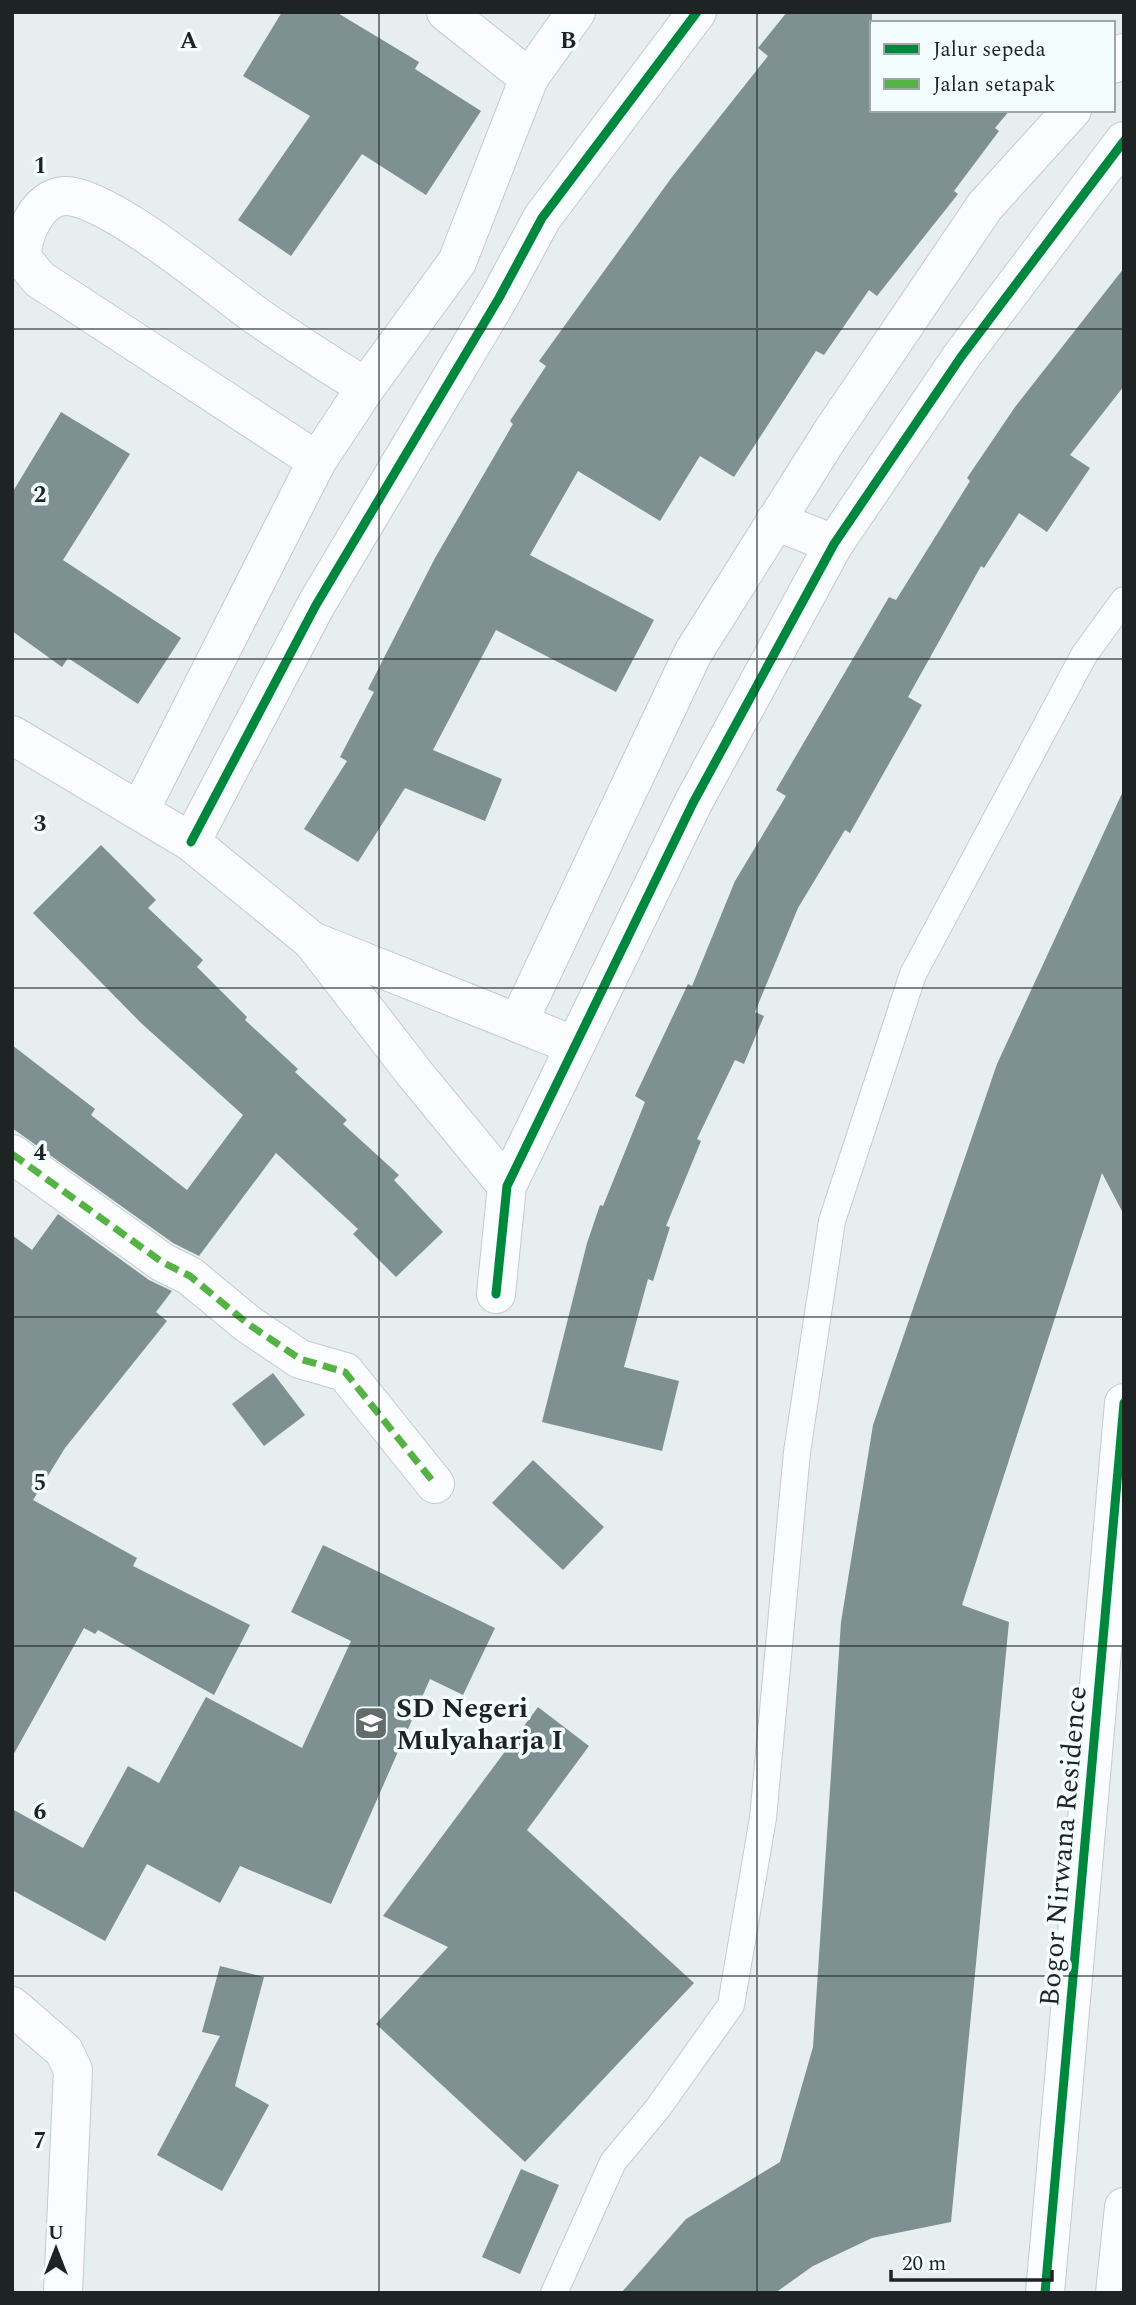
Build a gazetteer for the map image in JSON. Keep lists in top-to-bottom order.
{
  "streets": {
    "street": ["Bogor Nirwana Residence"]
  },
  "places": {
    "school or university": ["SD Negeri Mulyaharja I"]
  },
  "legend": ["Jalur sepeda", "Jalan setapak"],
  "scale_bar": "20 m",
  "north": "top",
  "grid": {
    "columns": ["A", "B"],
    "rows": [
      "1",
      "2",
      "3",
      "4",
      "5",
      "6",
      "7"
    ]
  }
}
